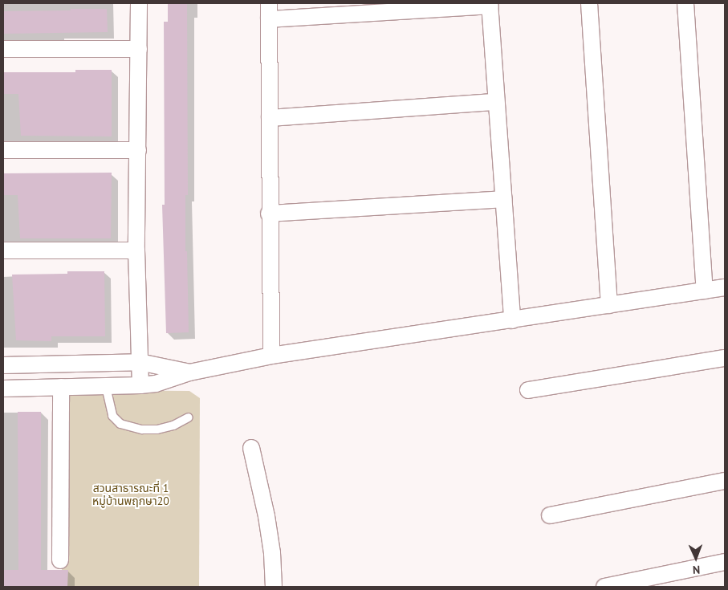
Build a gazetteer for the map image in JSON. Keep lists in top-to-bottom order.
{
  "parks": ["สวนสาธารณะที่ 1 หมู่บ้านพฤกษา20"],
  "north": "bottom"
}
